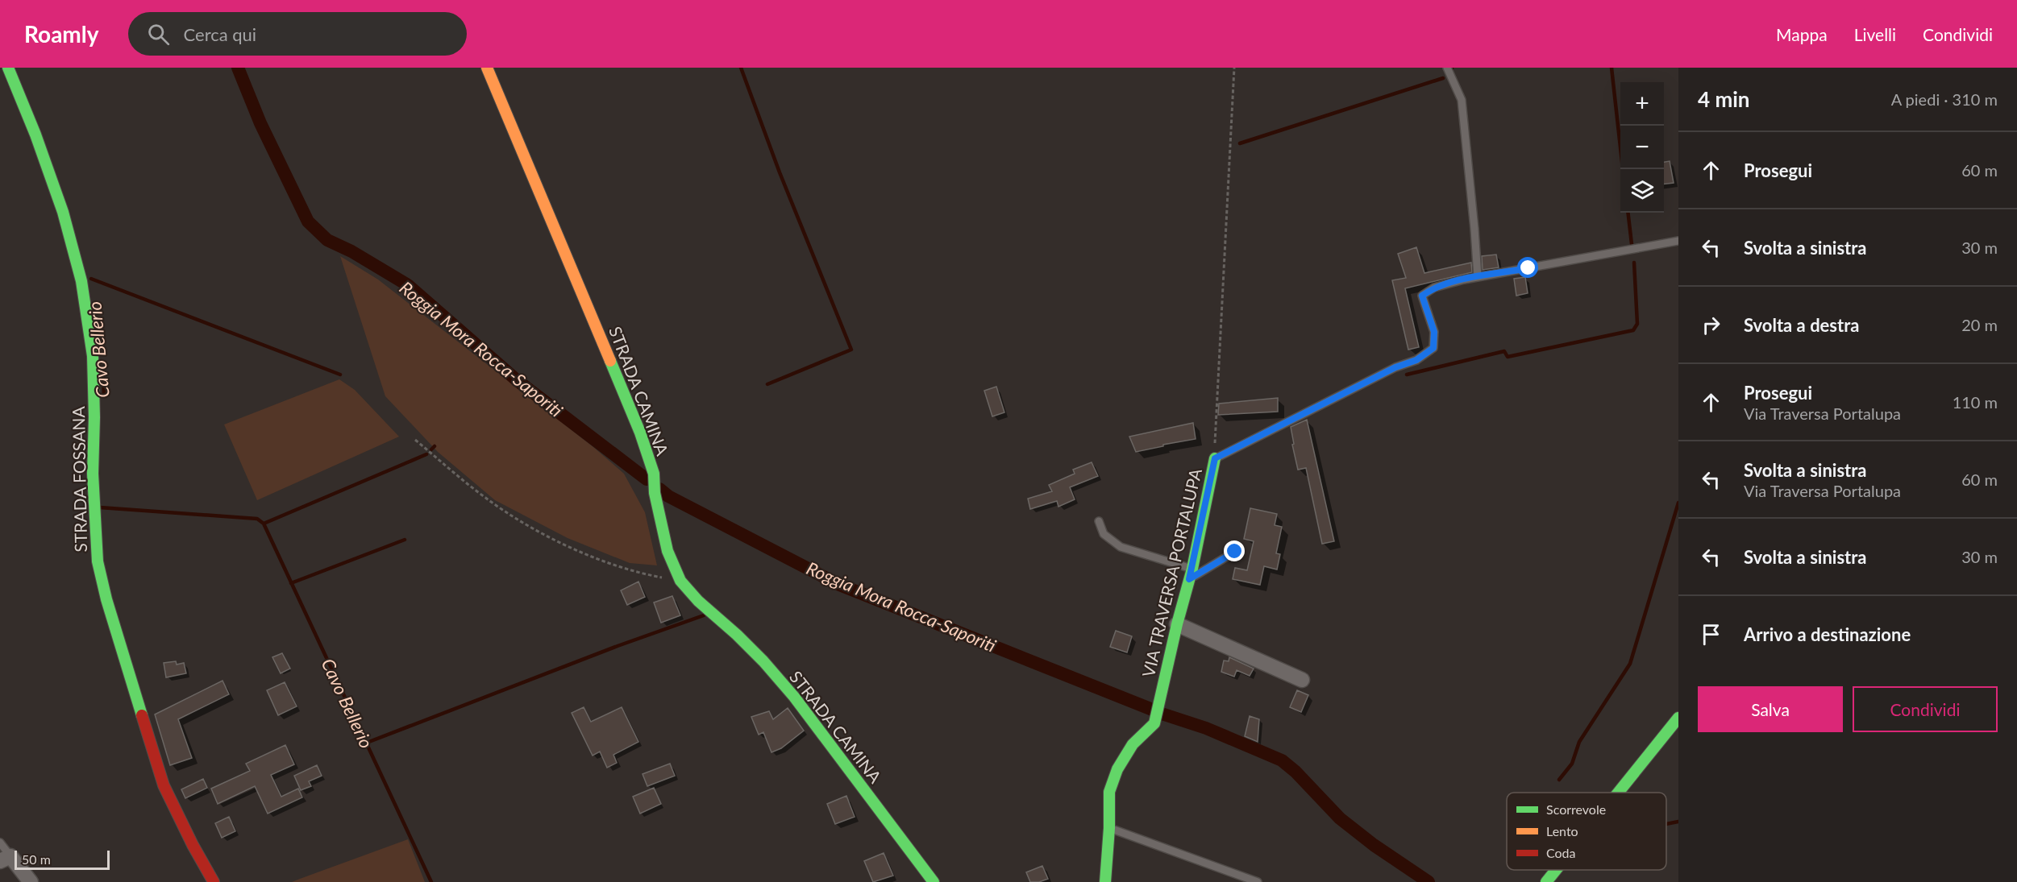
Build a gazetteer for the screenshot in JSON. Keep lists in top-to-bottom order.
{
  "streets": {
    "street": ["STRADA CAMINA", "STRADA FOSSANA", "VIA TRAVERSA PORTALUPA"]
  },
  "water": ["Roggia Mora Rocca-Saporiti", "Cavo Bellerio"],
  "legend": ["Scorrevole", "Lento", "Coda"],
  "scale_bar": "50 m",
  "page": {
    "header": "Roamly",
    "search": "Cerca qui",
    "nav": ["Mappa", "Livelli", "Condividi"],
    "heading": ["4 min", "A piedi · 310 m"],
    "map_buttons": ["+", "−"],
    "list": [
      ["Prosegui", "60 m"],
      ["Svolta a sinistra", "30 m"],
      ["Svolta a destra", "20 m"],
      ["Prosegui", "Via Traversa Portalupa", "110 m"],
      ["Svolta a sinistra", "Via Traversa Portalupa", "60 m"],
      ["Svolta a sinistra", "30 m"],
      "Arrivo a destinazione"
    ],
    "buttons": ["Salva", "Condividi"],
    "scale": "50 m"
  }
}
